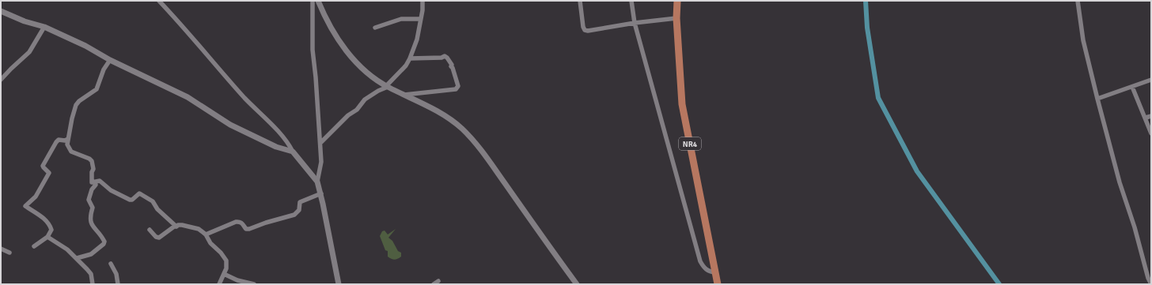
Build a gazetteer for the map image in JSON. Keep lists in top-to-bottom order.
{
  "streets": {
    "highway": ["NR4"]
  }
}
